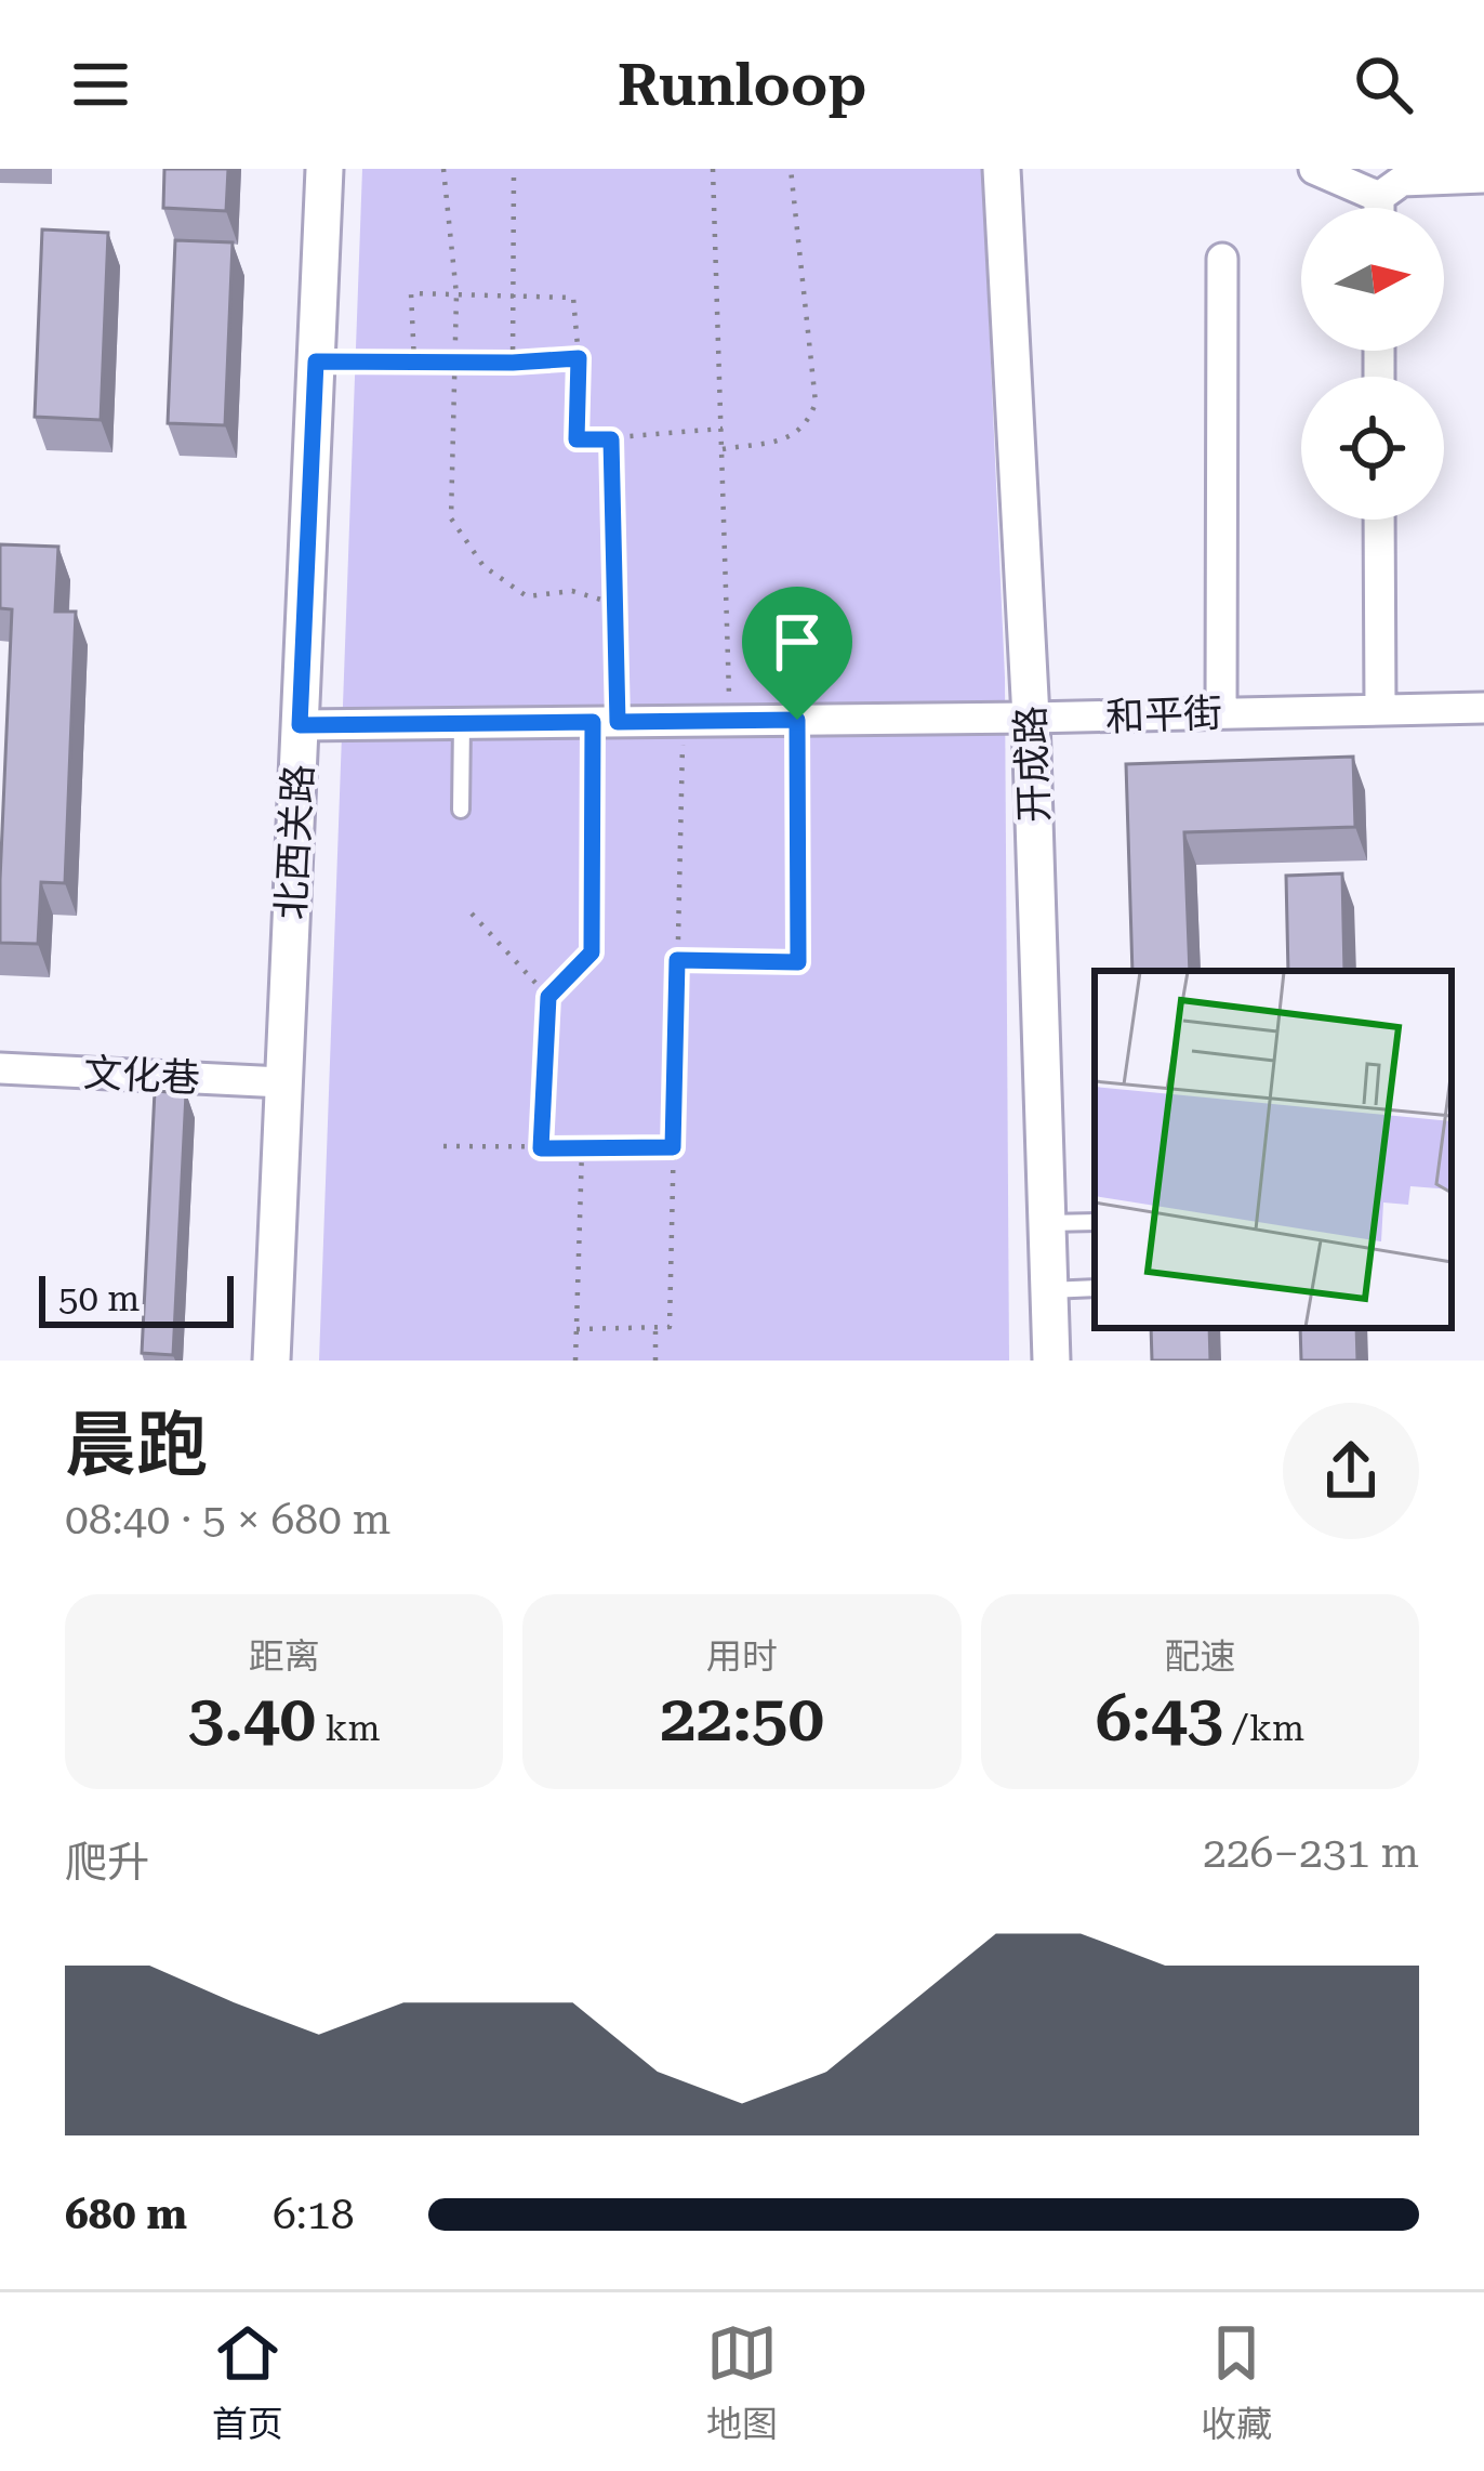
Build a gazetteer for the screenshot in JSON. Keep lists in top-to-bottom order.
{
  "streets": {
    "street": [
      "和平街",
      "开成路",
      "北西关路",
      "文化巷"
    ]
  },
  "crossings": [
    ["和平街", "开成路"],
    ["和平街", "北西关路"],
    ["北西关路", "文化巷"]
  ],
  "scale_bar": "50 m",
  "north": "right",
  "page": {
    "header": "Runloop",
    "scale": "50 m",
    "heading": ["晨跑", "08:40 · 5 × 680 m"],
    "stats": [
      ["距离", "3.40 km"],
      ["用时", "22:50"],
      ["配速", "6:43 /km"]
    ],
    "chart": ["爬升", "226–231 m"],
    "list": [
      {
        "name": "680 m",
        "note": "6:18"
      }
    ],
    "tabs": ["首页", "地图", "收藏"]
  }
}
